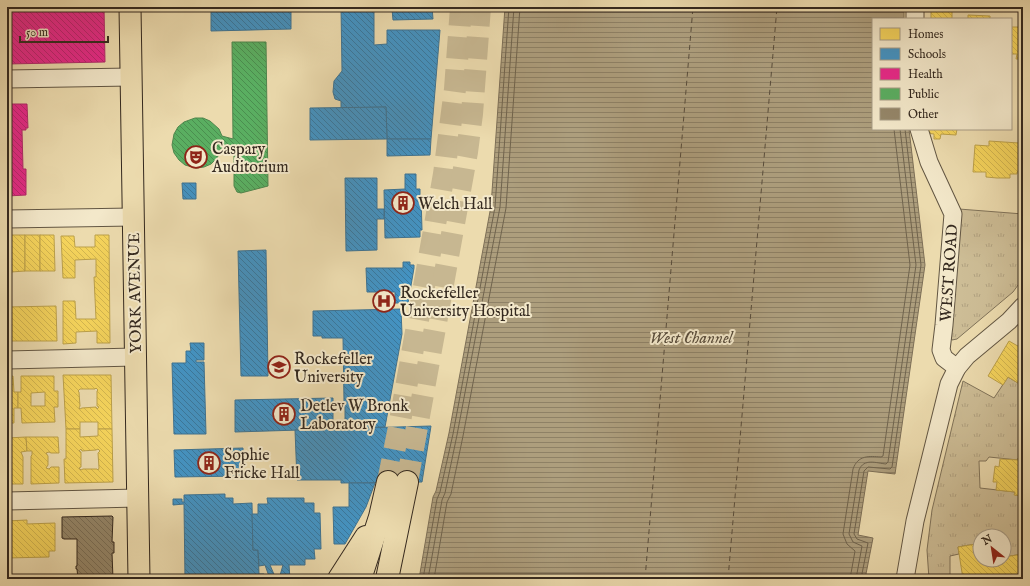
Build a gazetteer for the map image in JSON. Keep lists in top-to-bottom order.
{
  "streets": {
    "main road": ["YORK AVENUE"],
    "street": ["WEST ROAD"]
  },
  "water": ["West Channel"],
  "places": {
    "theatre": ["Caspary Auditorium"],
    "building": ["Welch Hall", "Detlev W Bronk Laboratory", "Sophie Fricke Hall"],
    "hospital": ["Rockefeller University Hospital"],
    "school or university": ["Rockefeller University"]
  },
  "legend": [
    "Homes",
    "Schools",
    "Health",
    "Public",
    "Other"
  ],
  "scale_bar": "50 m",
  "north": "top left"
}
